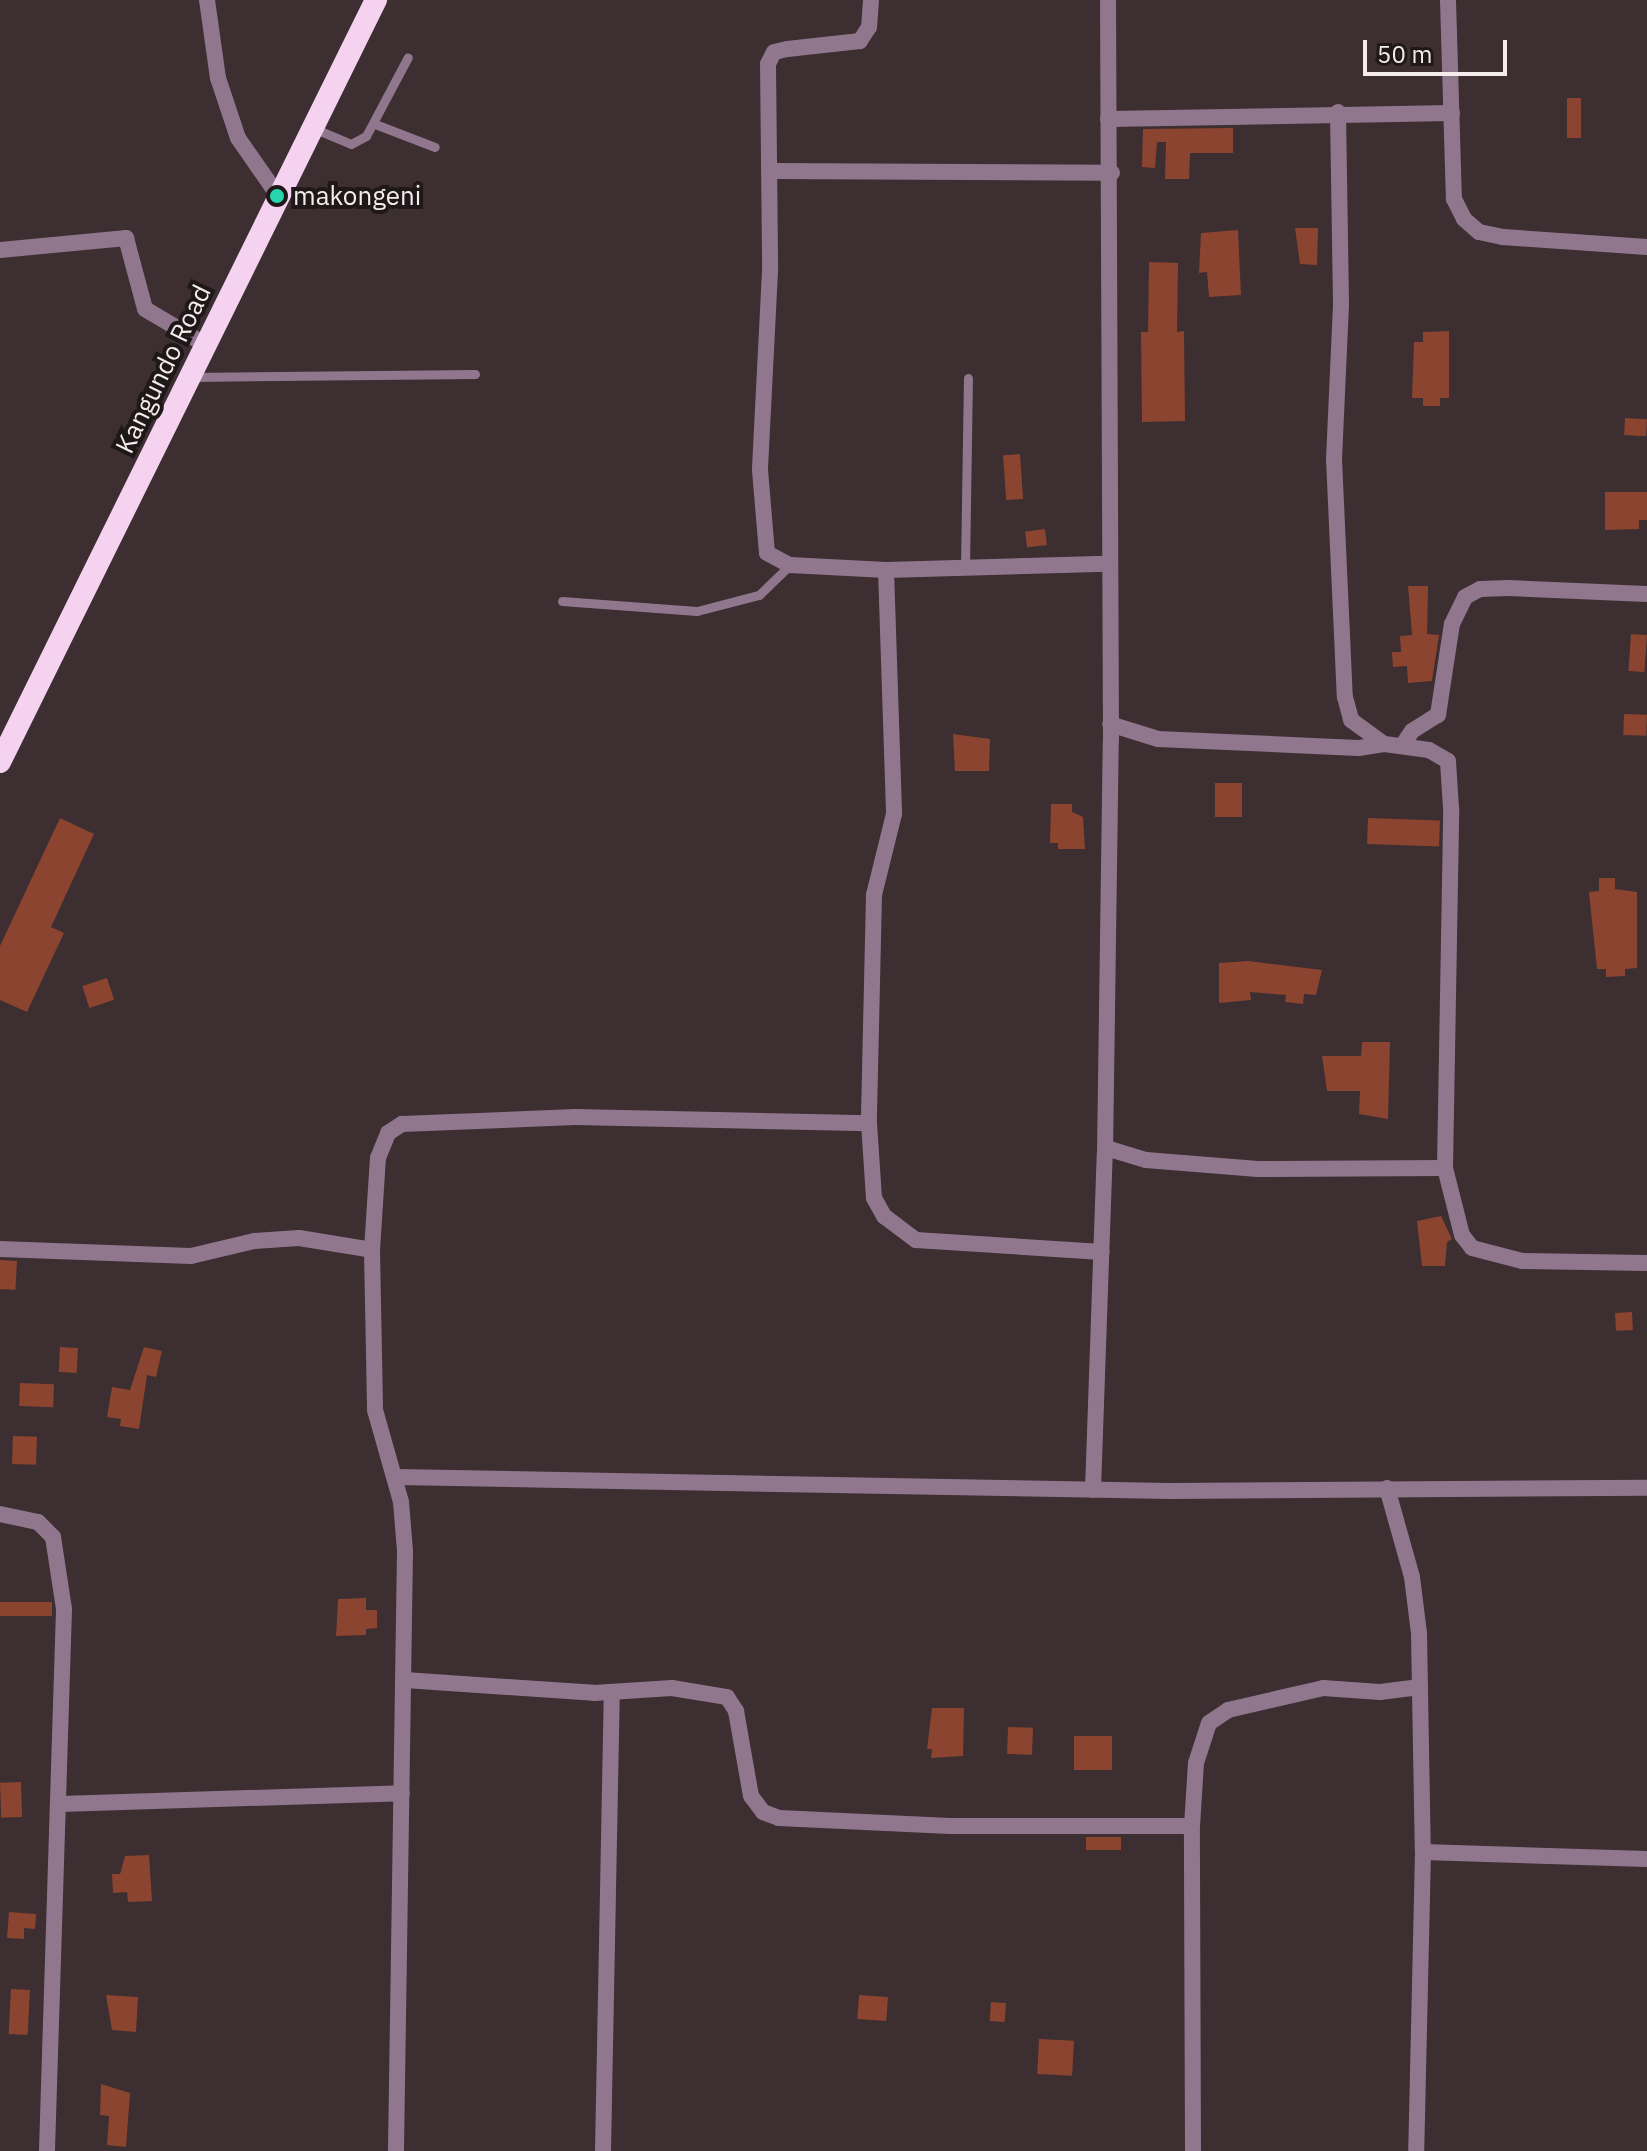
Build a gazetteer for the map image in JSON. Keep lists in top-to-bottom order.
{
  "streets": {
    "highway": ["Kangundo Road"]
  },
  "places": ["makongeni"],
  "scale_bar": "50 m"
}
